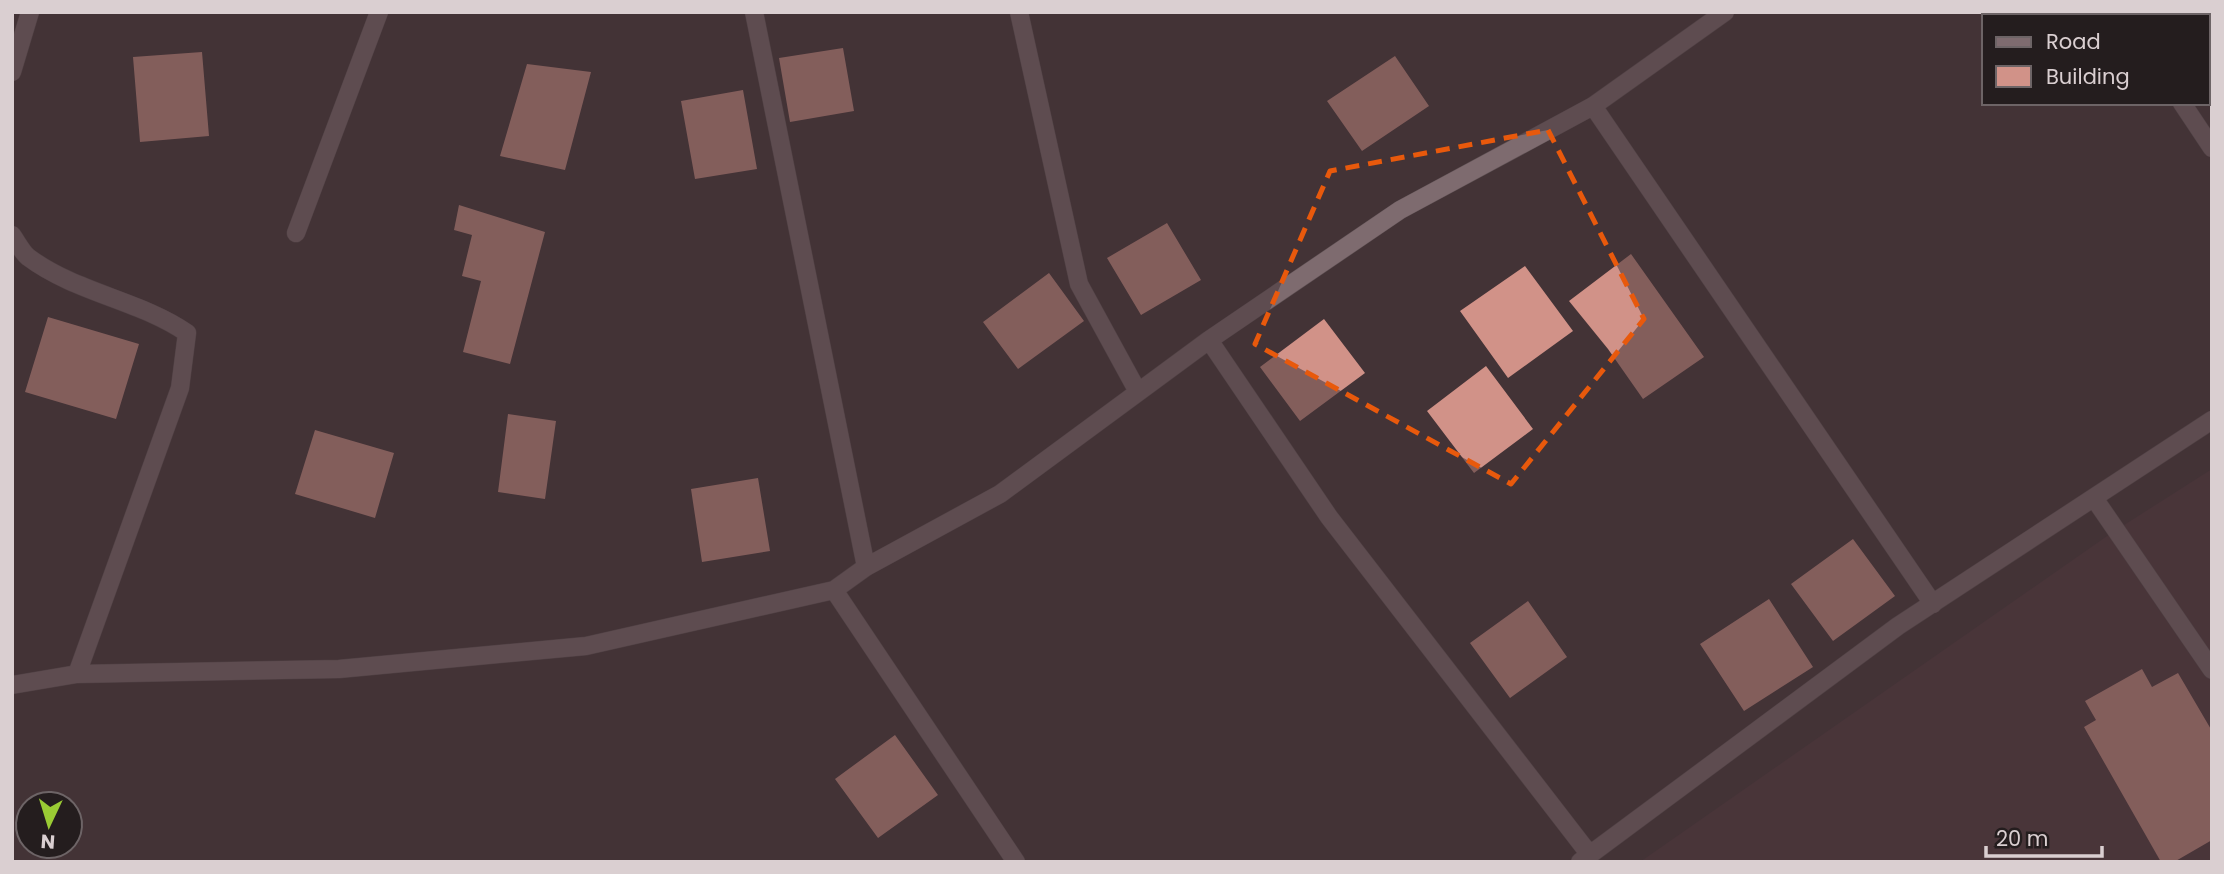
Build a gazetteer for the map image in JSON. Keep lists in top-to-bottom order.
{
  "legend": ["Road", "Building"],
  "scale_bar": "20 m",
  "north": "bottom"
}
